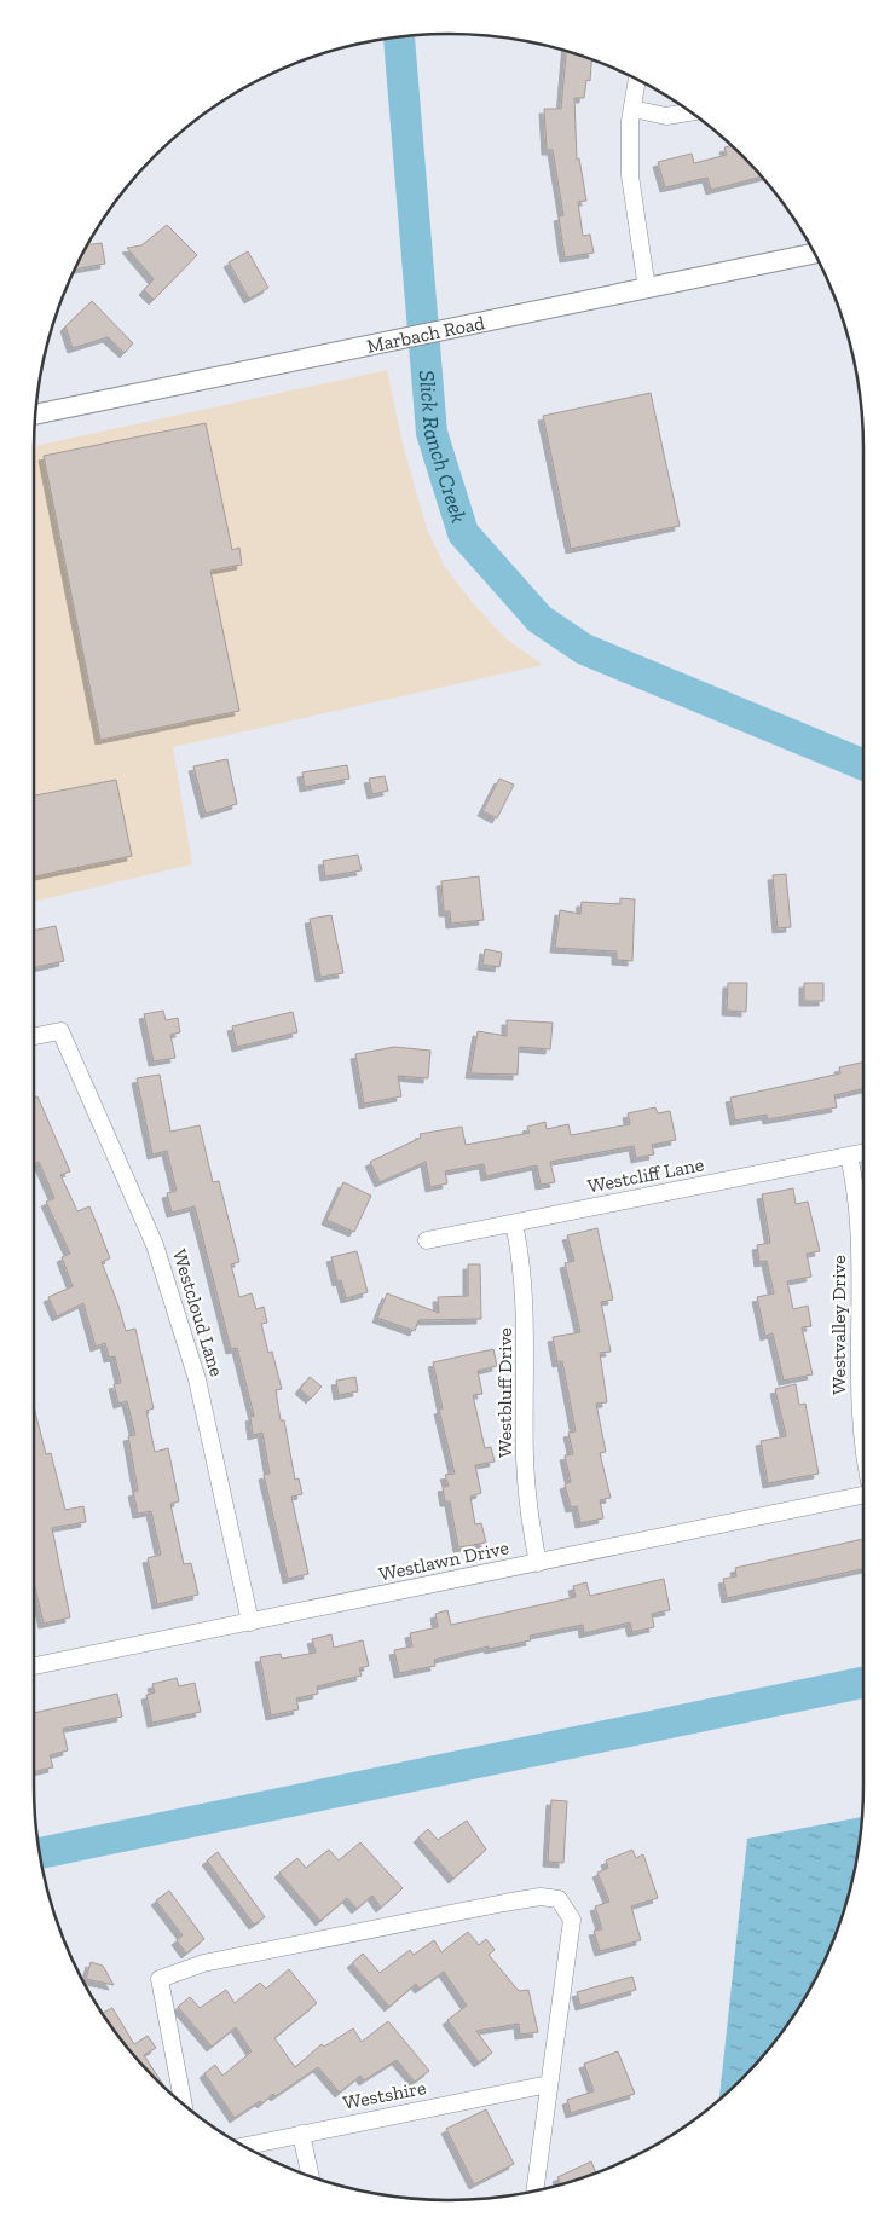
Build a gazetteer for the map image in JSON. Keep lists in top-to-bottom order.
{
  "streets": {
    "street": [
      "Marbach Road",
      "Westcliff Lane",
      "Westcloud Lane",
      "Westvalley Drive",
      "Westbluff Drive",
      "Westlawn Drive",
      "Westshire"
    ]
  },
  "crossings": [
    ["Westcliff Lane", "Westvalley Drive"],
    ["Westcliff Lane", "Westbluff Drive"],
    ["Westcloud Lane", "Westlawn Drive"],
    ["Westbluff Drive", "Westlawn Drive"]
  ],
  "water": ["Slick Ranch Creek"]
}
